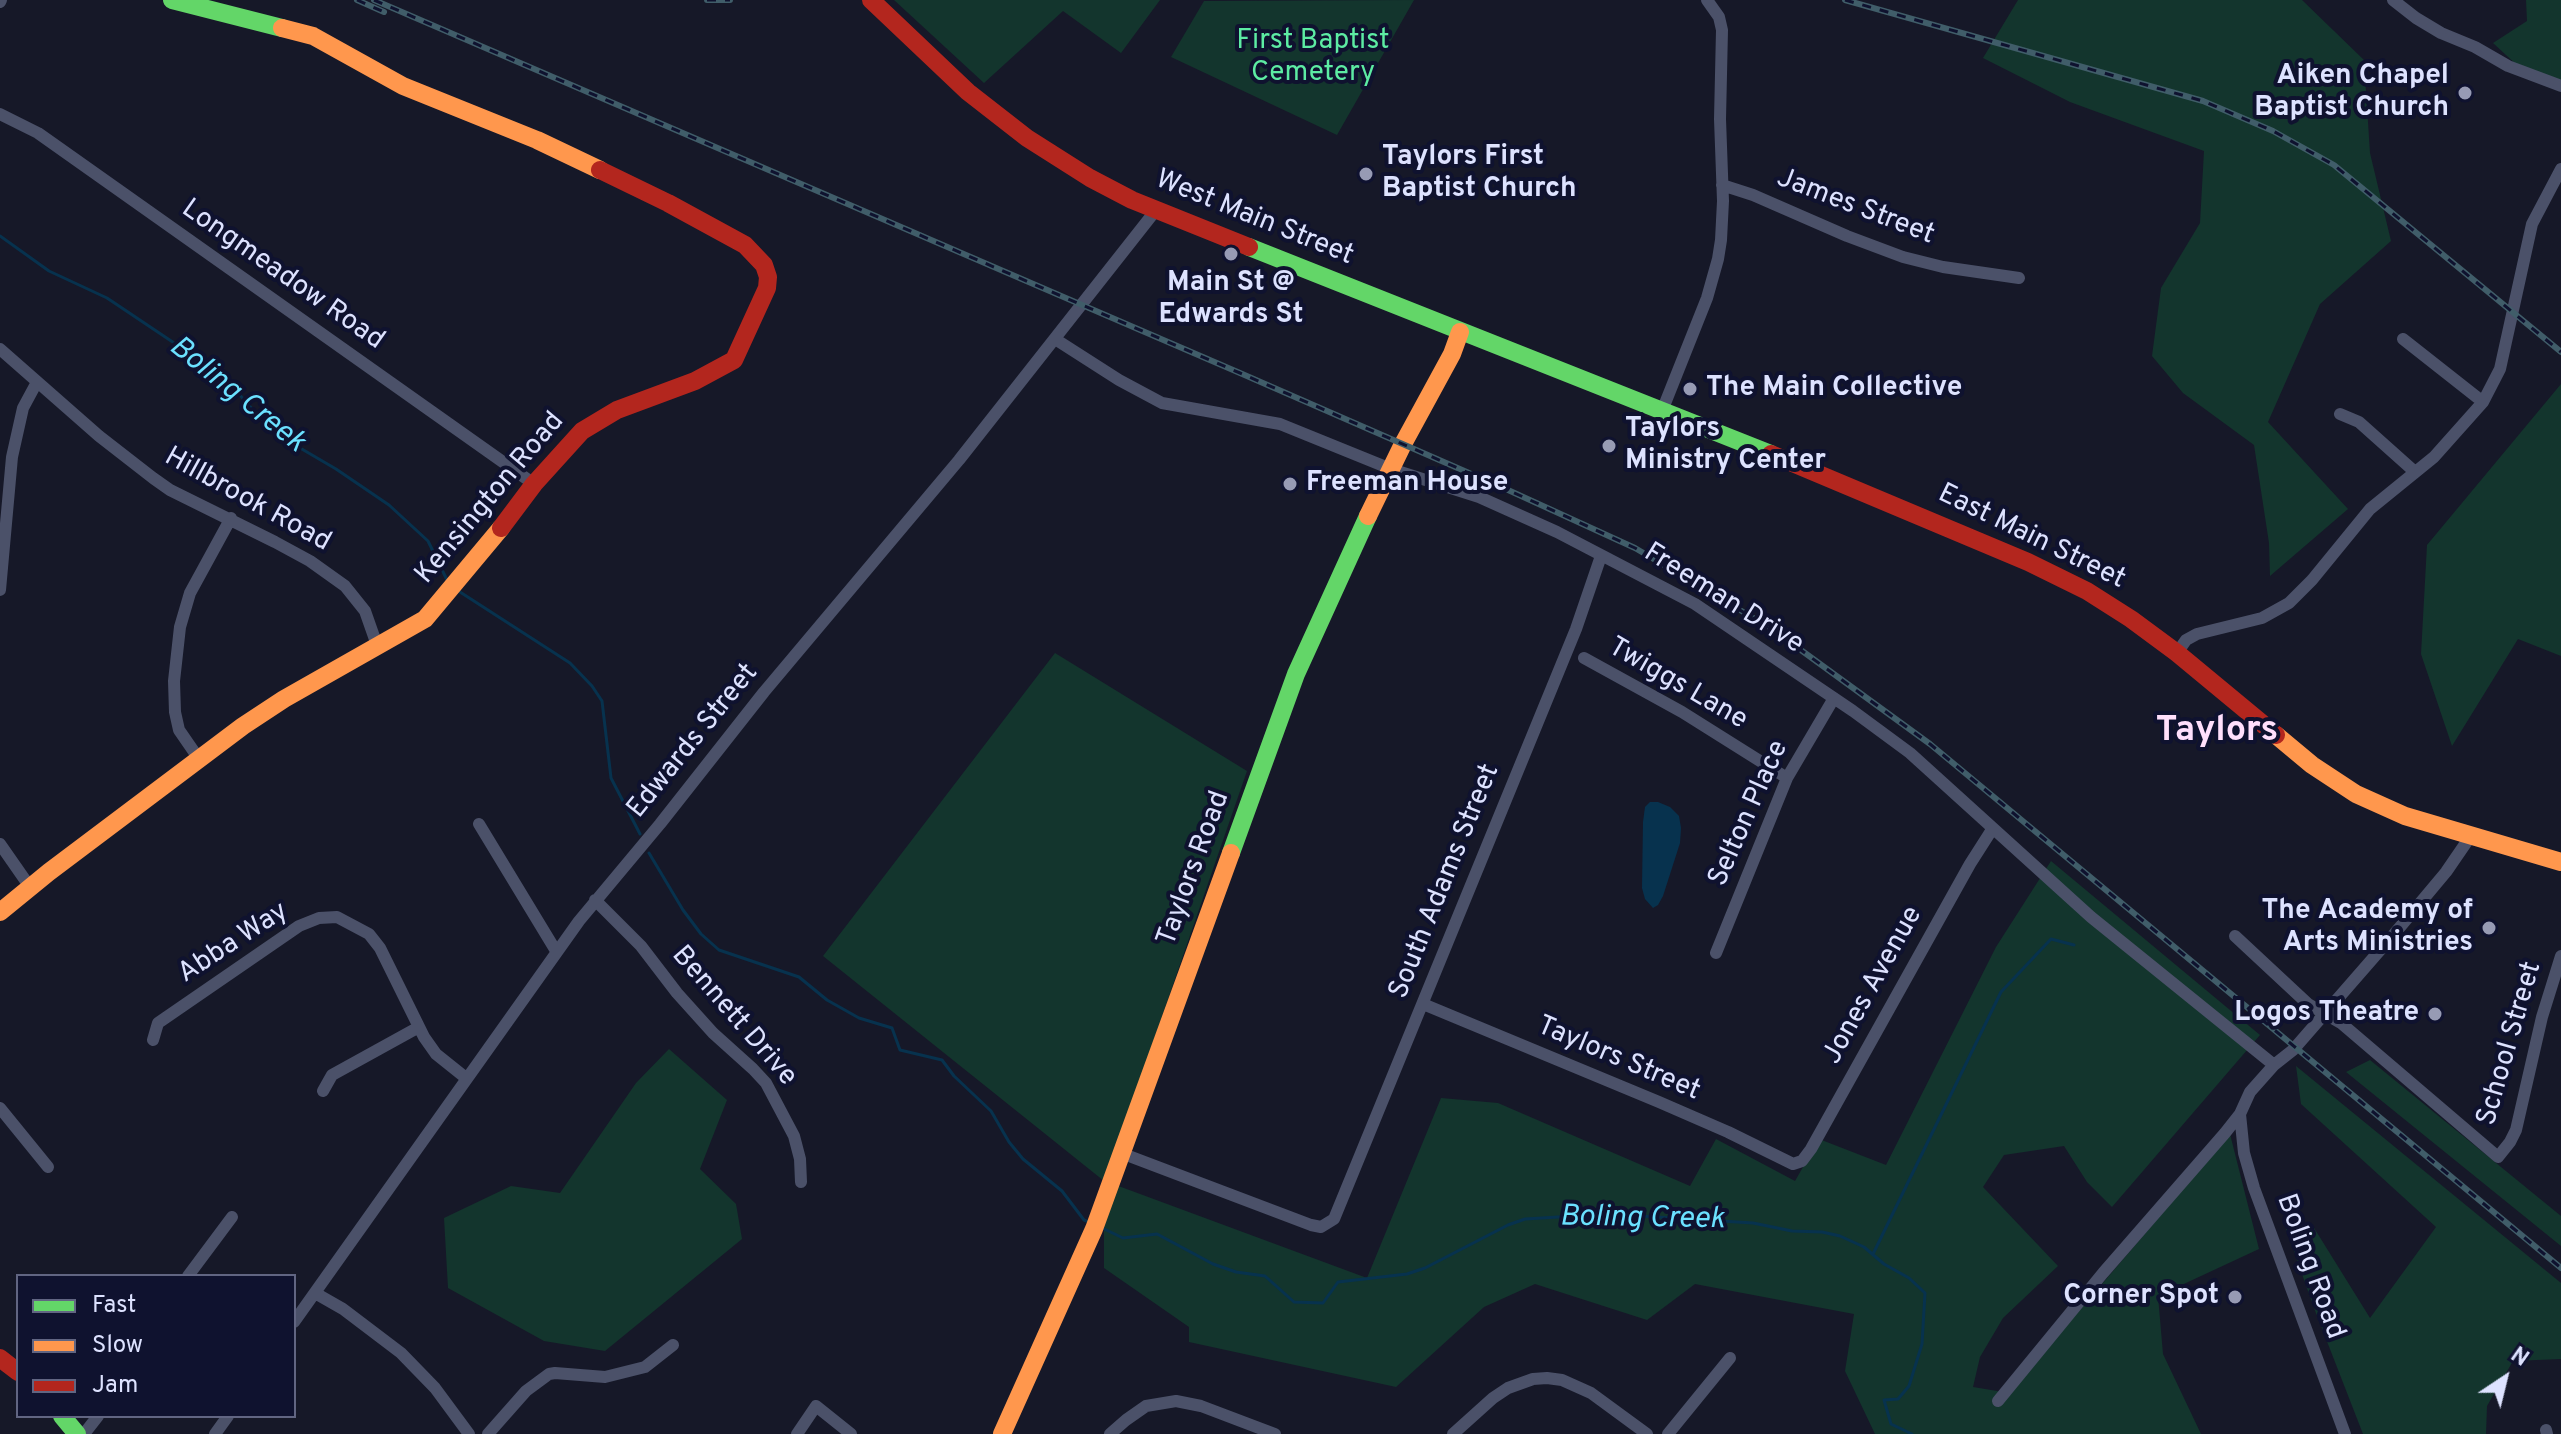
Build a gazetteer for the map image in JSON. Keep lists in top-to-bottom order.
{
  "streets": {
    "street": [
      "James Street",
      "West Main Street",
      "Longmeadow Road",
      "Kensington Road",
      "Hillbrook Road",
      "East Main Street",
      "Freeman Drive",
      "Twiggs Lane",
      "Edwards Street",
      "Selton Place",
      "Taylors Road",
      "South Adams Street",
      "Abba Way",
      "Jones Avenue",
      "Bennett Drive",
      "School Street",
      "Taylors Street",
      "Boling Road"
    ]
  },
  "crossings": [
    ["West Main Street", "East Main Street"],
    ["West Main Street", "Edwards Street"],
    ["West Main Street", "Taylors Road"],
    ["Longmeadow Road", "Kensington Road"],
    ["Kensington Road", "Hillbrook Road"],
    ["Freeman Drive", "Edwards Street"],
    ["Freeman Drive", "Selton Place"],
    ["Freeman Drive", "Taylors Road"],
    ["Freeman Drive", "South Adams Street"],
    ["Freeman Drive", "Jones Avenue"],
    ["Twiggs Lane", "Selton Place"],
    ["Edwards Street", "Abba Way"],
    ["Edwards Street", "Bennett Drive"],
    ["Taylors Road", "South Adams Street"],
    ["South Adams Street", "Taylors Street"],
    ["Jones Avenue", "Taylors Street"]
  ],
  "districts": ["Taylors"],
  "water": ["Boling Creek"],
  "parks": ["First Baptist Cemetery"],
  "places": [
    "Aiken Chapel Baptist Church",
    "Taylors First Baptist Church",
    "Main St @ Edwards St",
    "The Main Collective",
    "Taylors Ministry Center",
    "Freeman House",
    "The Academy of Arts Ministries",
    "Logos Theatre",
    "Corner Spot"
  ],
  "legend": ["Fast", "Slow", "Jam"],
  "north": "top right"
}
